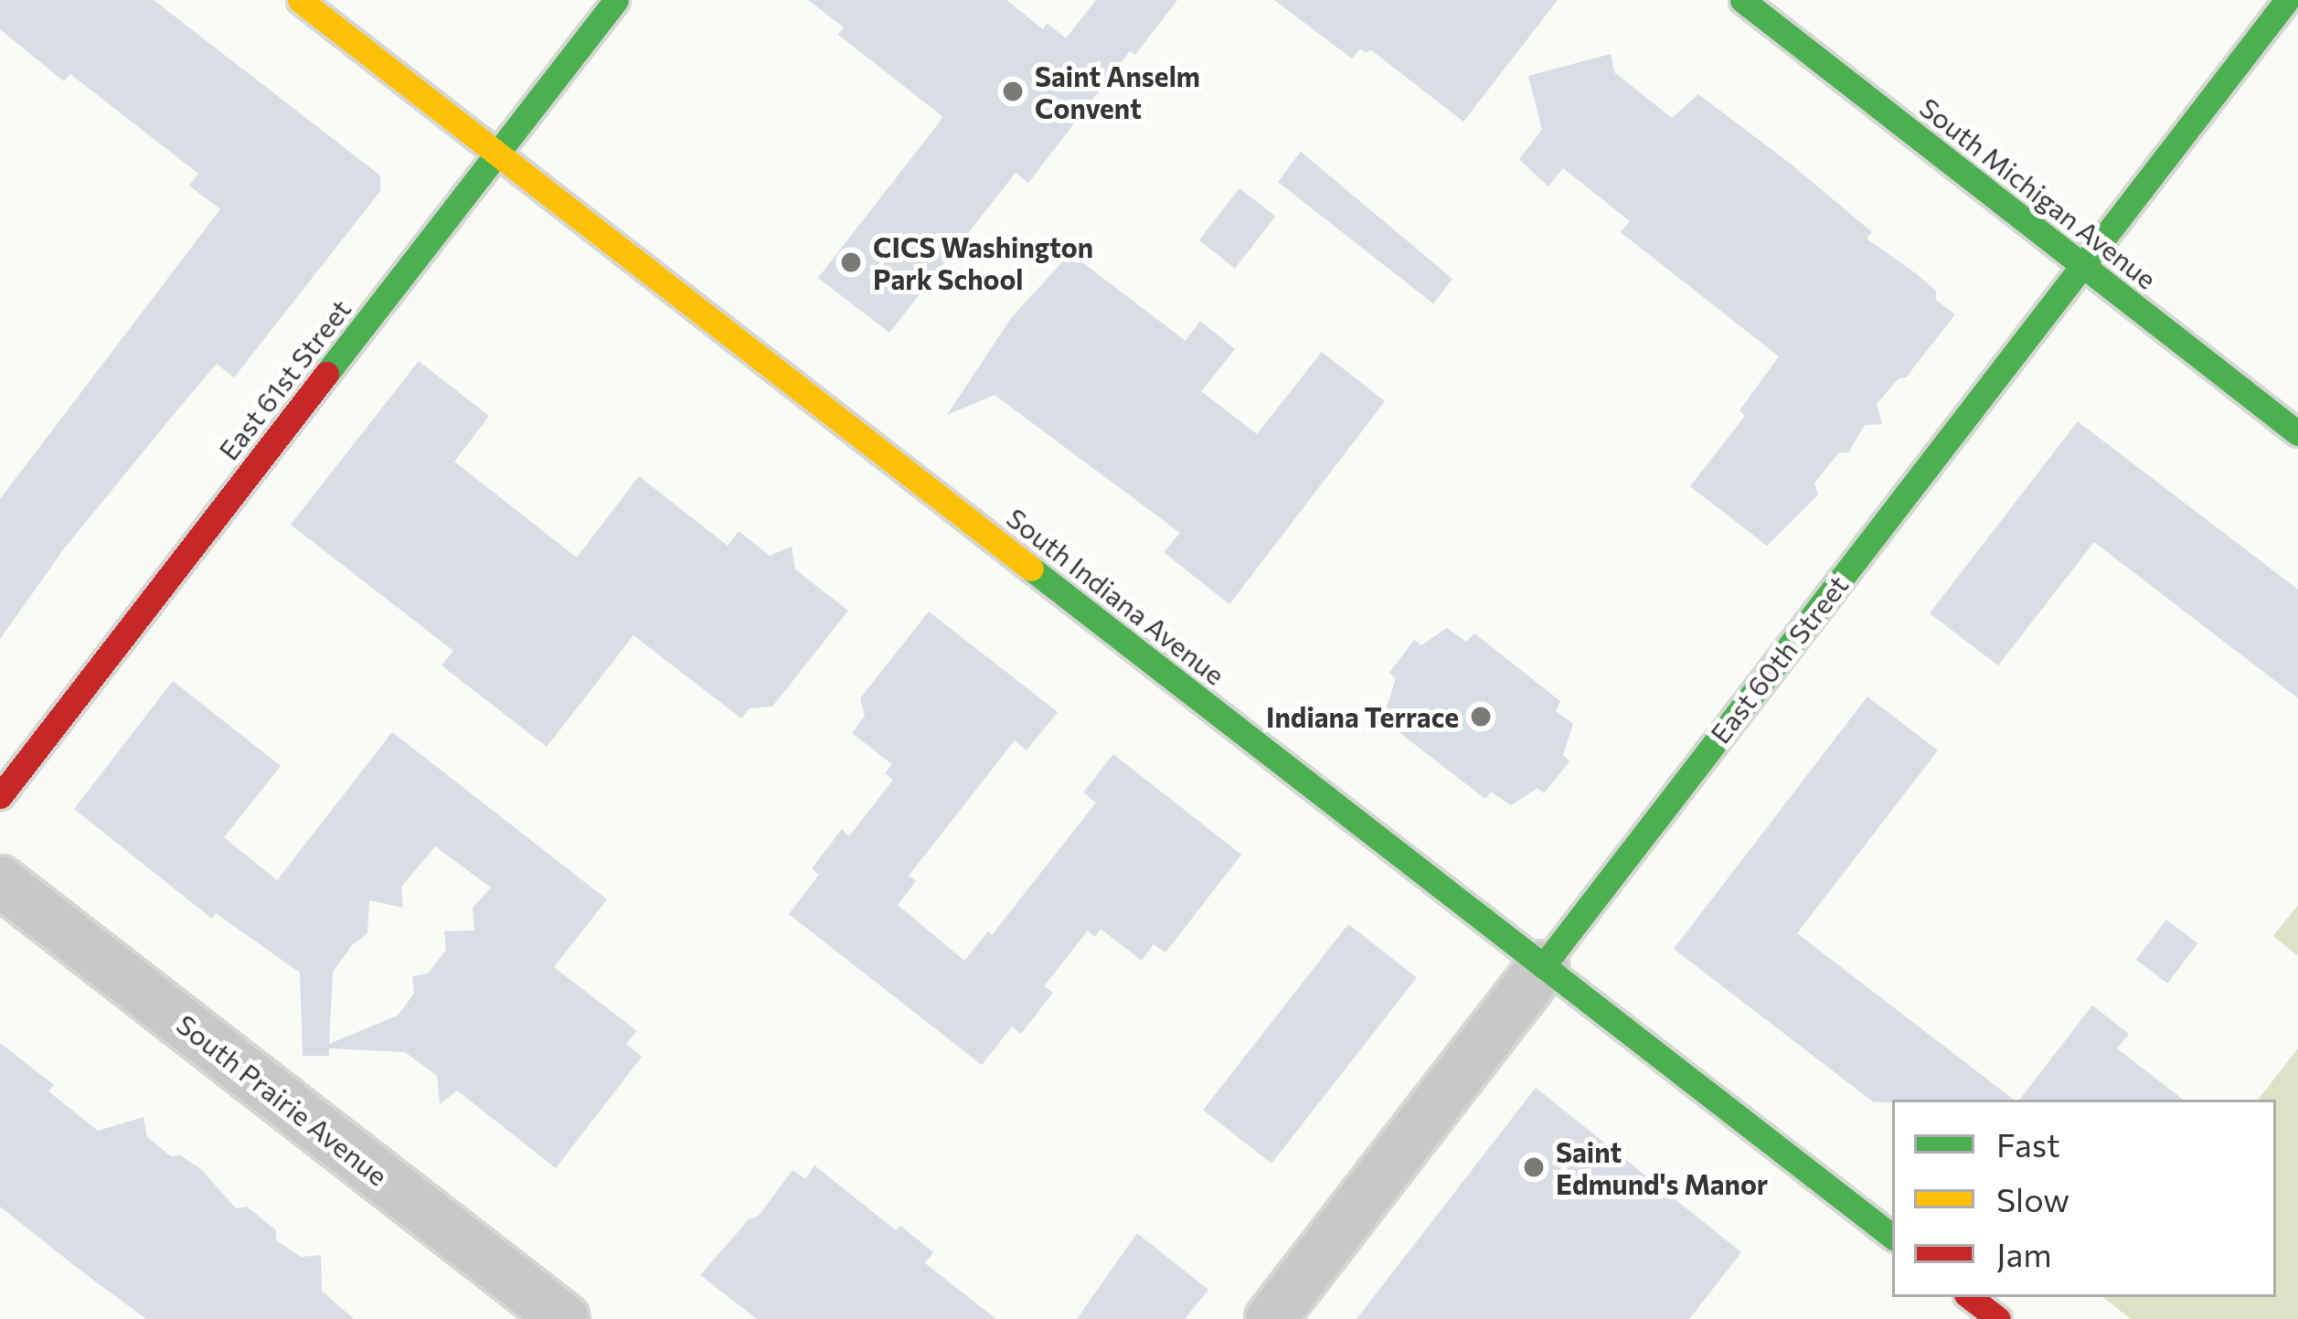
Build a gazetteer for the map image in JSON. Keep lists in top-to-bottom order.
{
  "streets": {
    "street": [
      "South Michigan Avenue",
      "East 61st Street",
      "South Indiana Avenue",
      "East 60th Street",
      "South Prairie Avenue"
    ]
  },
  "crossings": [
    ["South Michigan Avenue", "East 60th Street"],
    ["East 61st Street", "South Indiana Avenue"],
    ["South Indiana Avenue", "East 60th Street"]
  ],
  "places": [
    "Saint Anselm Convent",
    "CICS Washington Park School",
    "Indiana Terrace",
    "Saint Edmund's Manor"
  ],
  "legend": ["Fast", "Slow", "Jam"]
}
